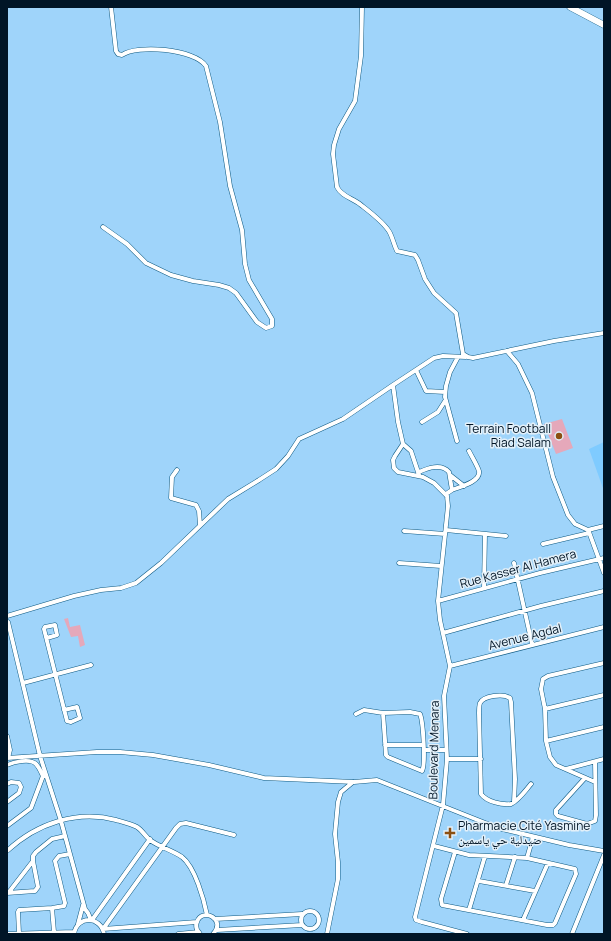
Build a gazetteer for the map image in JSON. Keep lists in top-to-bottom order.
{
  "streets": {
    "street": ["Rue Kasser Al Hamera", "Avenue Agdal", "Boulevard Menara"]
  },
  "crossings": [
    ["Rue Kasser Al Hamera", "Boulevard Menara"],
    ["Avenue Agdal", "Boulevard Menara"]
  ],
  "places": {
    "other": ["Terrain Football Riad Salam"],
    "health": ["Pharmacie Cité Yasmine صيدلية حي ياسمين"]
  }
}
